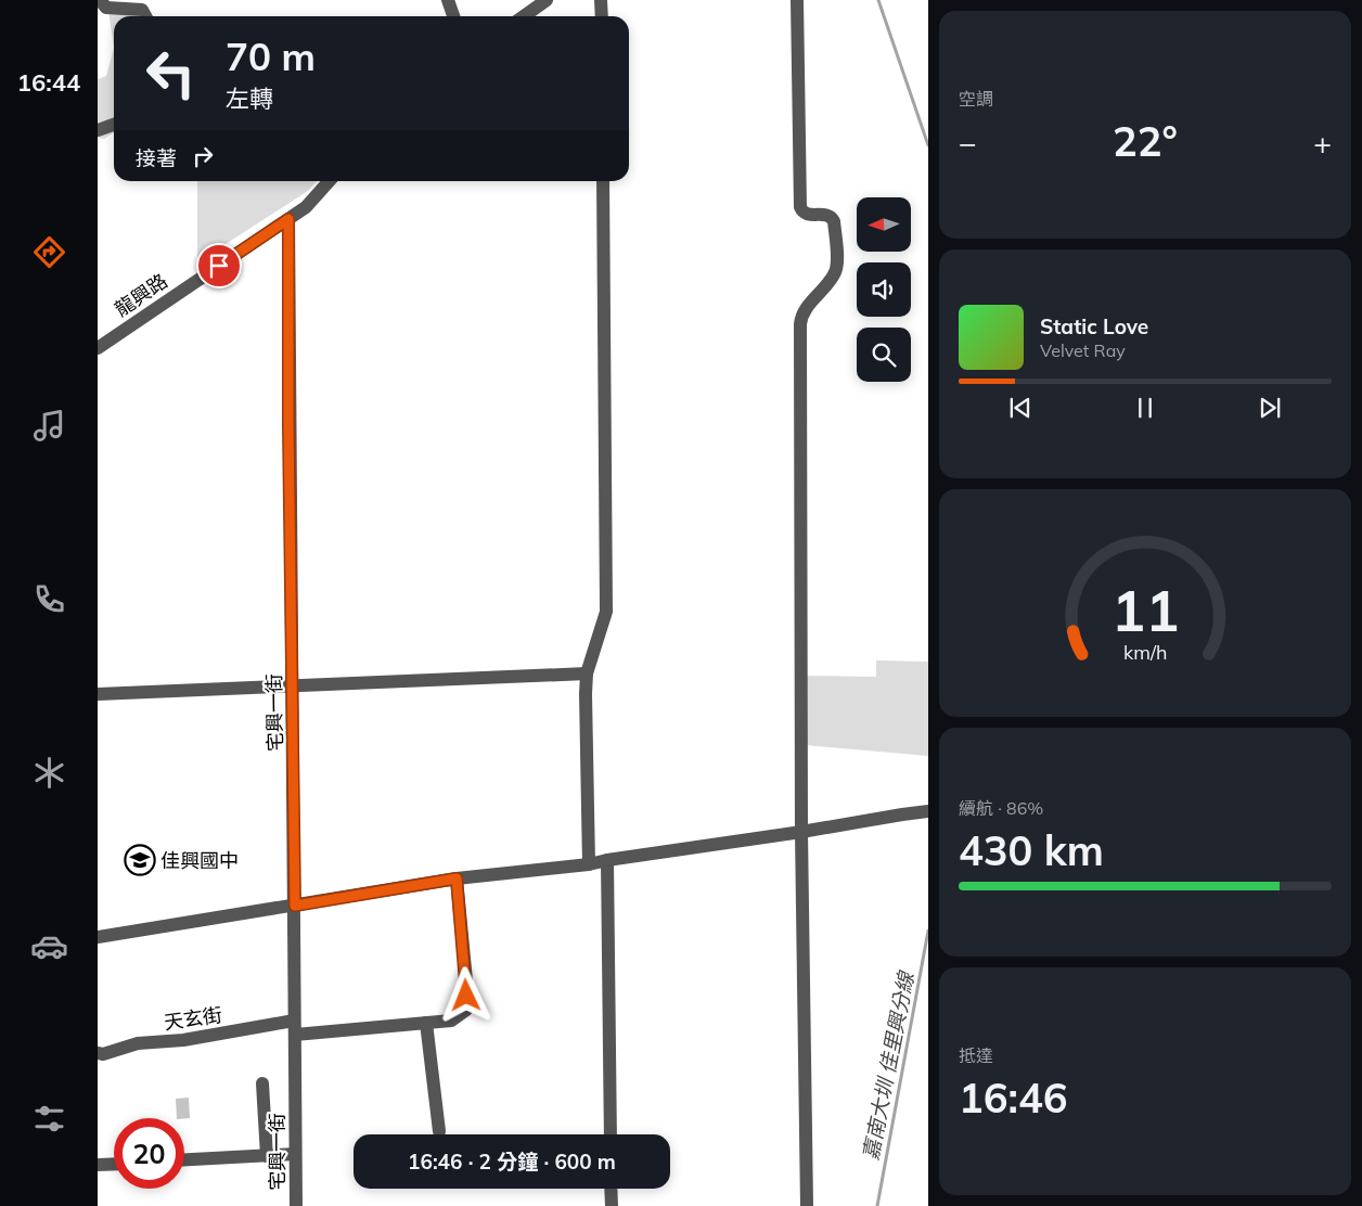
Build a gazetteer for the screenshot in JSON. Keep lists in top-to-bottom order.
{
  "streets": {
    "street": ["龍興路", "宅興一街", "天玄街"]
  },
  "crossings": [
    ["龍興路", "宅興一街"],
    ["宅興一街", "天玄街"]
  ],
  "water": ["嘉南大圳 佳里興分線"],
  "places": {
    "school or university": ["佳興國中"]
  },
  "north": "left",
  "page": {
    "tabs": "16:44",
    "tile": [
      "空調",
      ["續航 · 86%", "430 km"],
      ["抵達", "16:46"]
    ],
    "turn": ["70 m", "左轉"],
    "heat": ["−", "22°", "+"],
    "then": "接著",
    "song": ["Static Love", "Velvet Ray"],
    "limit": "20",
    "trip": "16:46 · 2 分鐘 · 600 m",
    "gauge": ["11", "km/h"]
  }
}
